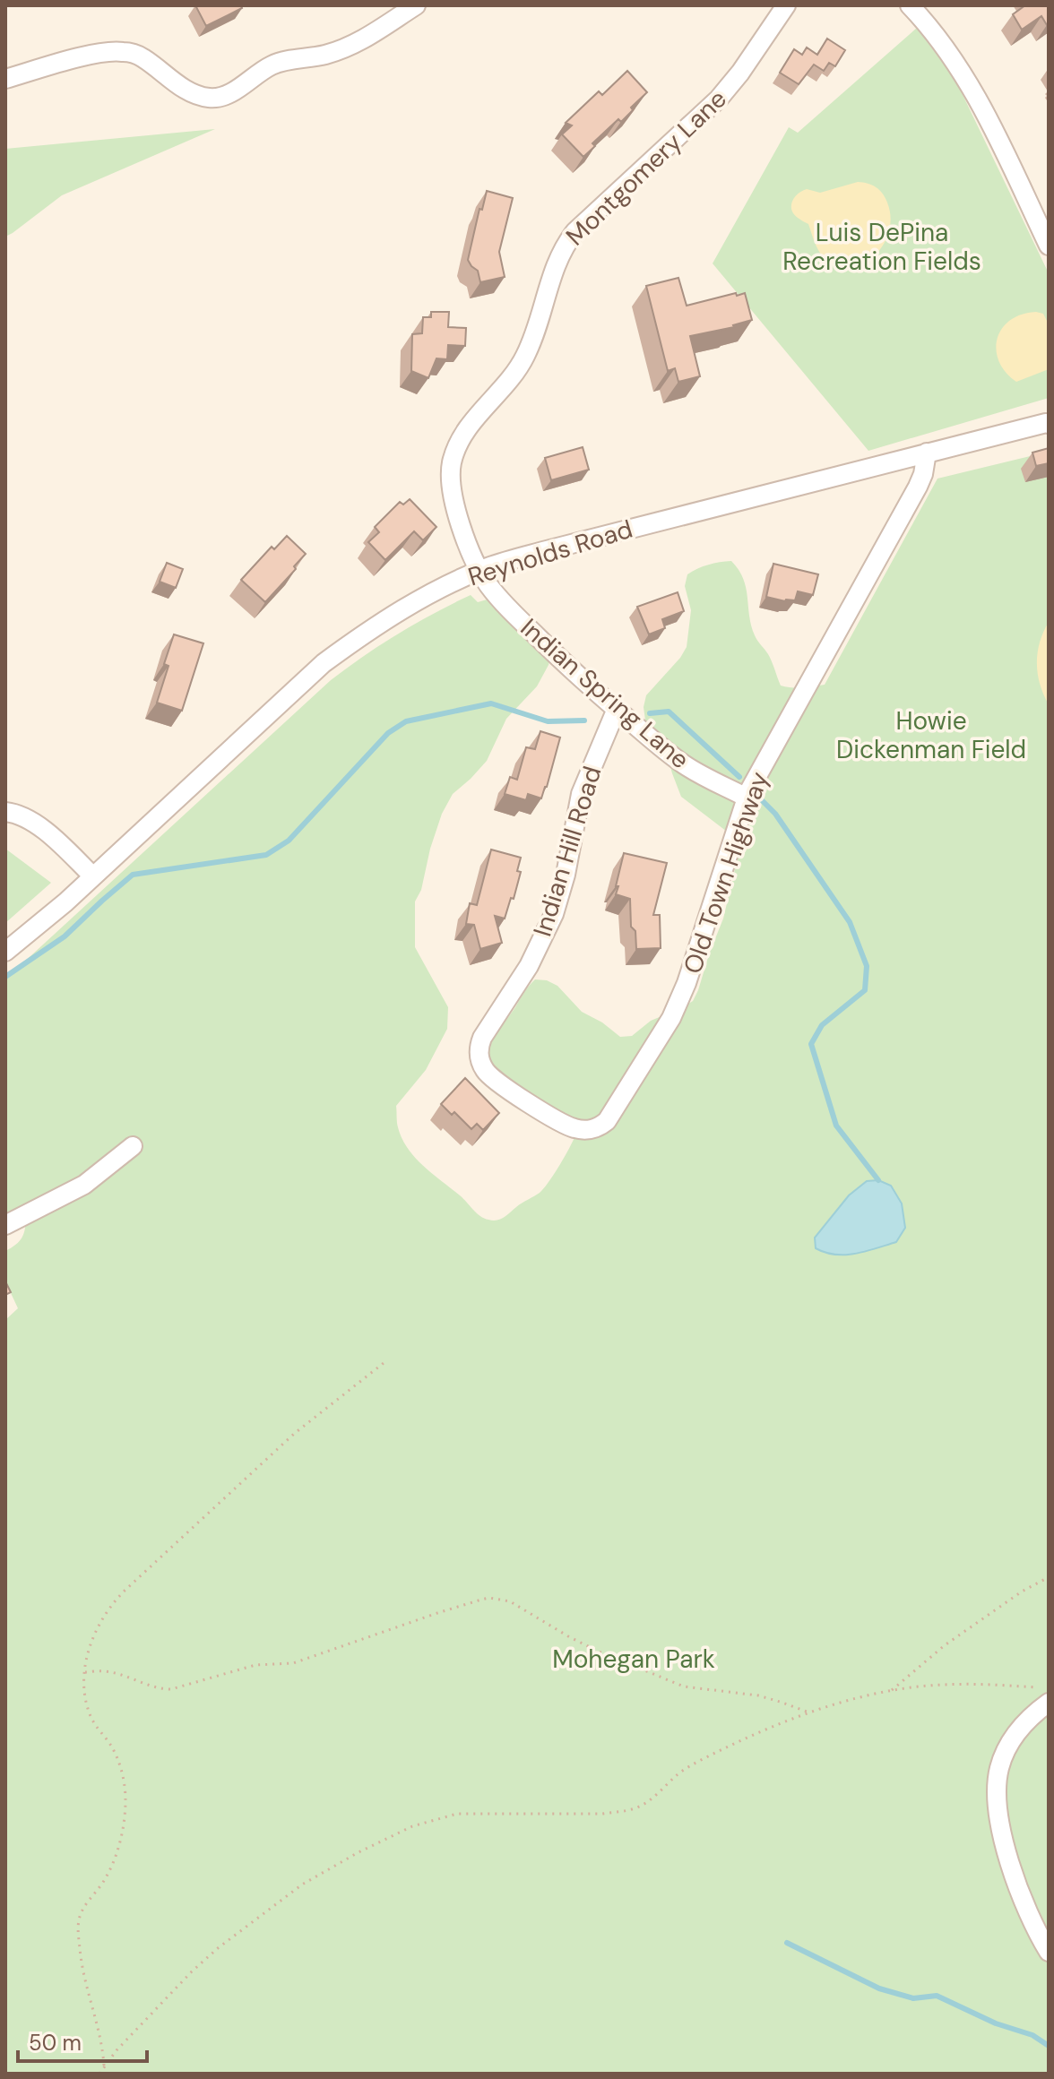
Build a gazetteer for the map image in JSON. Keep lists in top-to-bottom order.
{
  "streets": {
    "street": [
      "Montgomery Lane",
      "Reynolds Road",
      "Indian Spring Lane",
      "Indian Hill Road",
      "Old Town Highway"
    ]
  },
  "crossings": [
    ["Montgomery Lane", "Reynolds Road"],
    ["Montgomery Lane", "Indian Spring Lane"],
    ["Reynolds Road", "Indian Spring Lane"],
    ["Reynolds Road", "Old Town Highway"],
    ["Indian Spring Lane", "Indian Hill Road"],
    ["Indian Spring Lane", "Old Town Highway"],
    ["Indian Hill Road", "Old Town Highway"]
  ],
  "parks": ["Luis DePina Recreation Fields", "Howie Dickenman Field", "Mohegan Park"],
  "scale_bar": "50 m"
}
